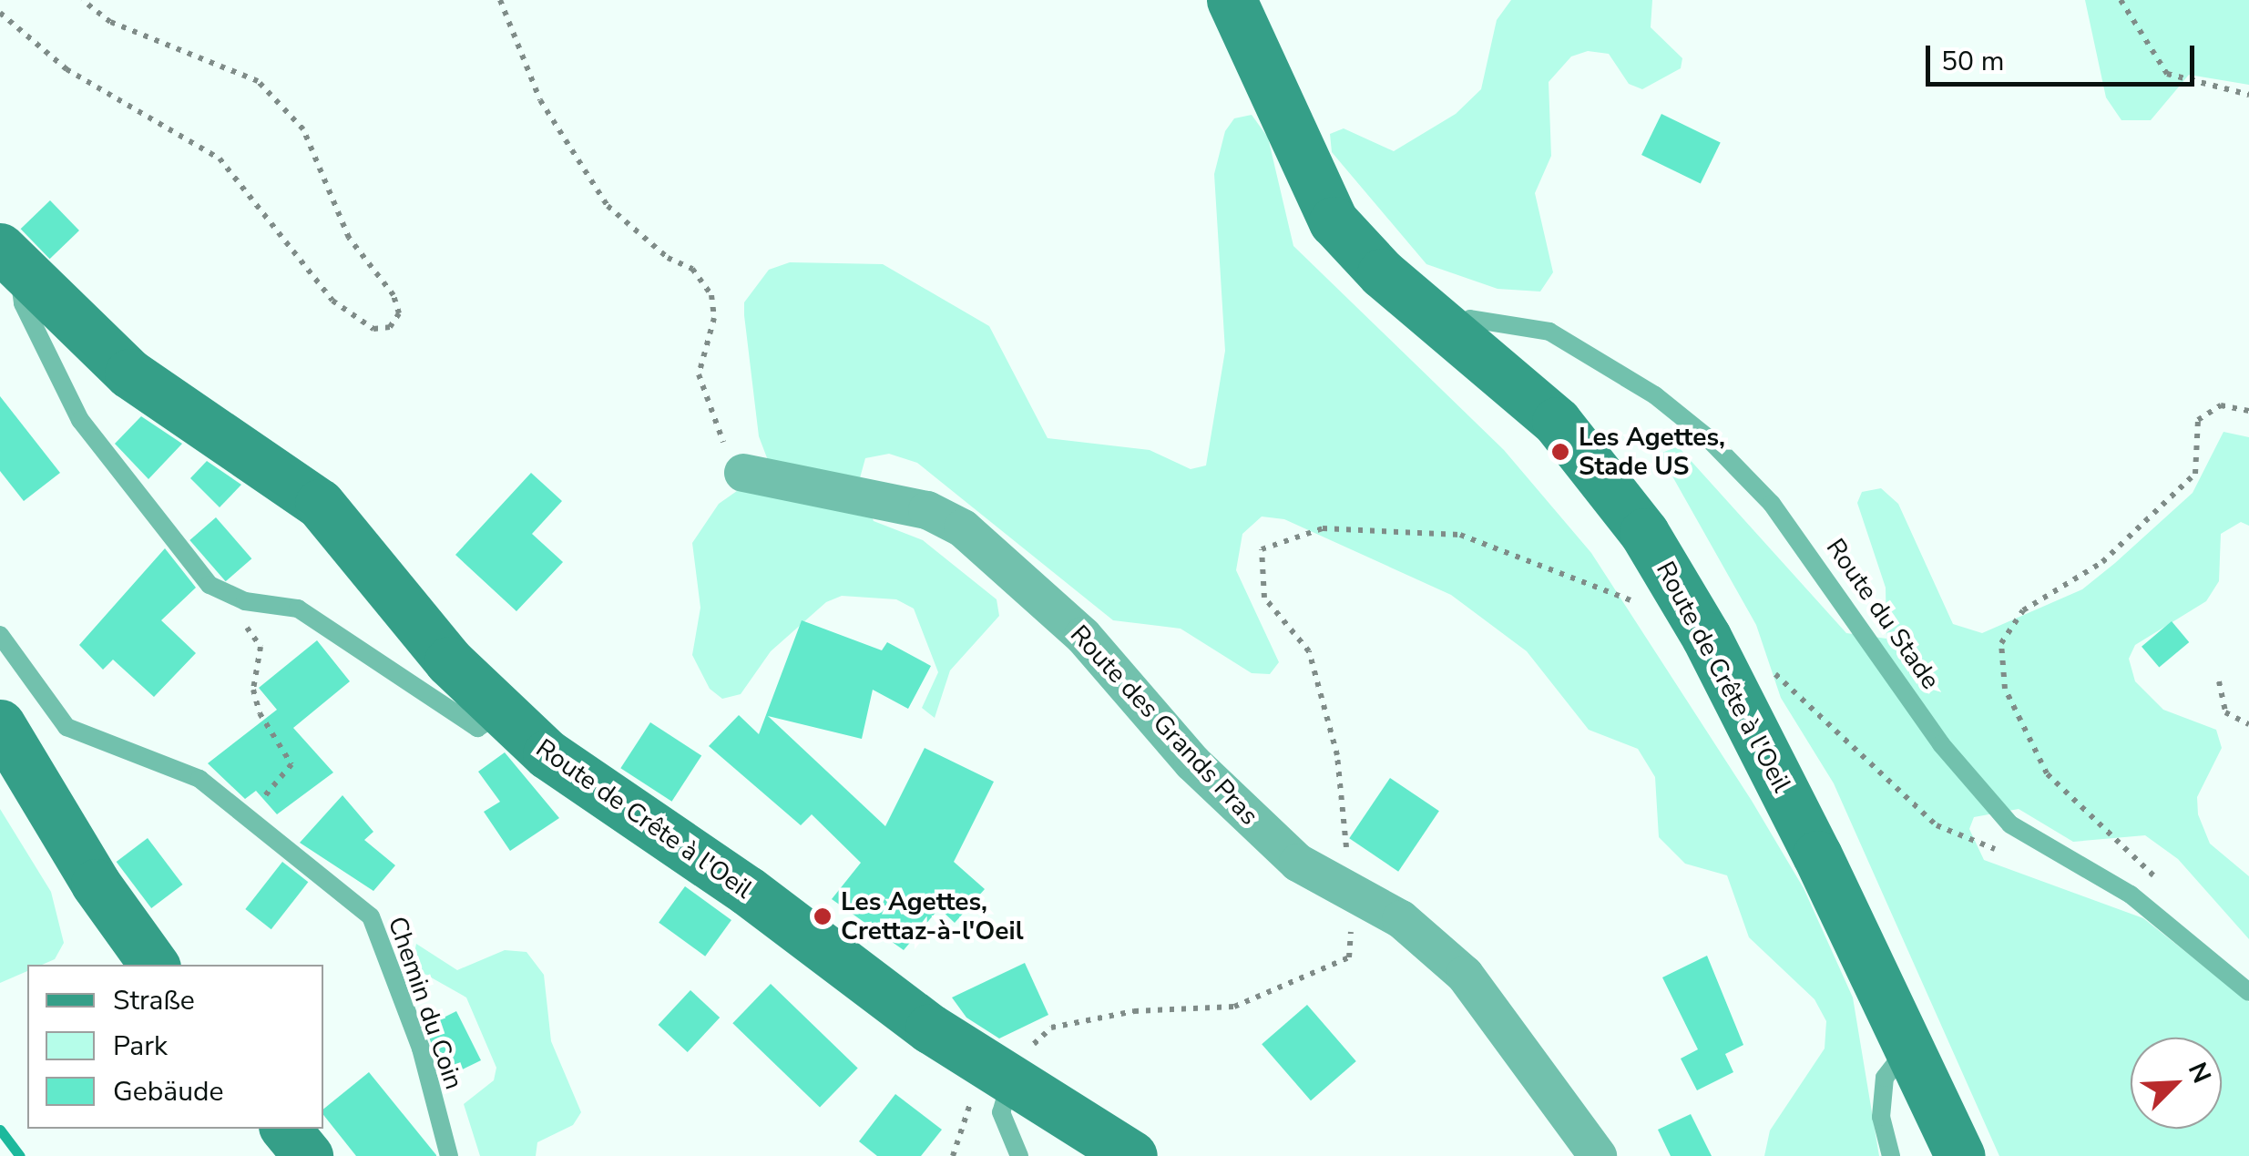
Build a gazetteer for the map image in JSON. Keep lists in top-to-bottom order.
{
  "streets": {
    "street": ["Route de Crête à l'Oeil", "Route des Grands Pras"],
    "lane": ["Route du Stade", "Chemin du Coin"]
  },
  "crossings": [
    ["Route du Stade", "Route de Crête à l'Oeil"]
  ],
  "places": ["Les Agettes, Stade US", "Les Agettes, Crettaz-à-l'Oeil"],
  "legend": ["Straße", "Park", "Gebäude"],
  "scale_bar": "50 m",
  "north": "top right"
}
